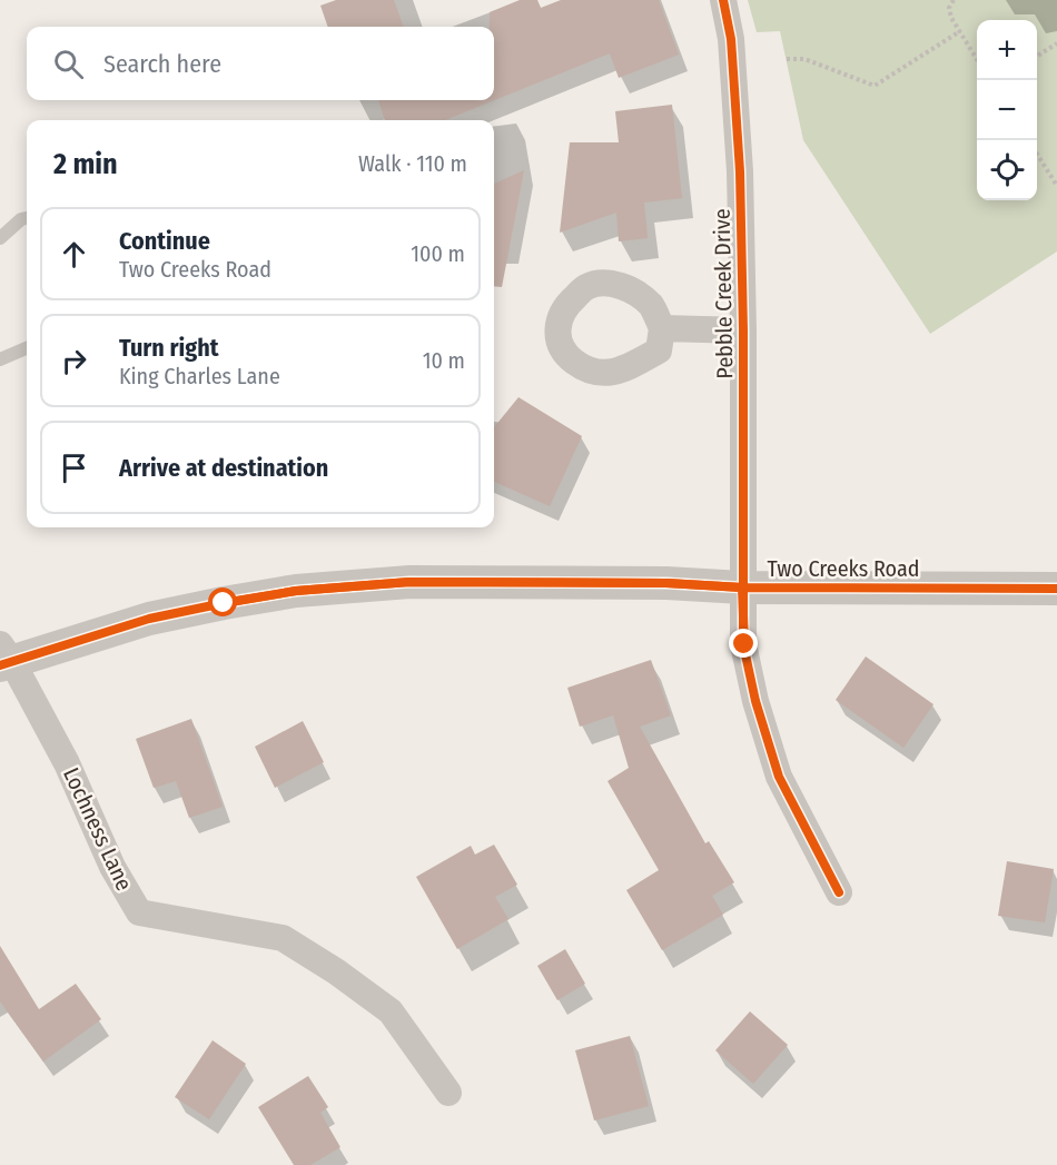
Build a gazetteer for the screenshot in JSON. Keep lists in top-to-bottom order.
{
  "streets": {
    "street": ["Pebble Creek Drive", "Two Creeks Road", "Lochness Lane"]
  },
  "crossings": [
    ["Pebble Creek Drive", "Two Creeks Road"],
    ["Two Creeks Road", "Lochness Lane"]
  ],
  "page": {
    "map_buttons": ["+", "−"],
    "search": "Search here",
    "heading": ["2 min", "Walk · 110 m"],
    "list": [
      ["Continue", "Two Creeks Road", "100 m"],
      ["Turn right", "King Charles Lane", "10 m"],
      "Arrive at destination"
    ]
  }
}
